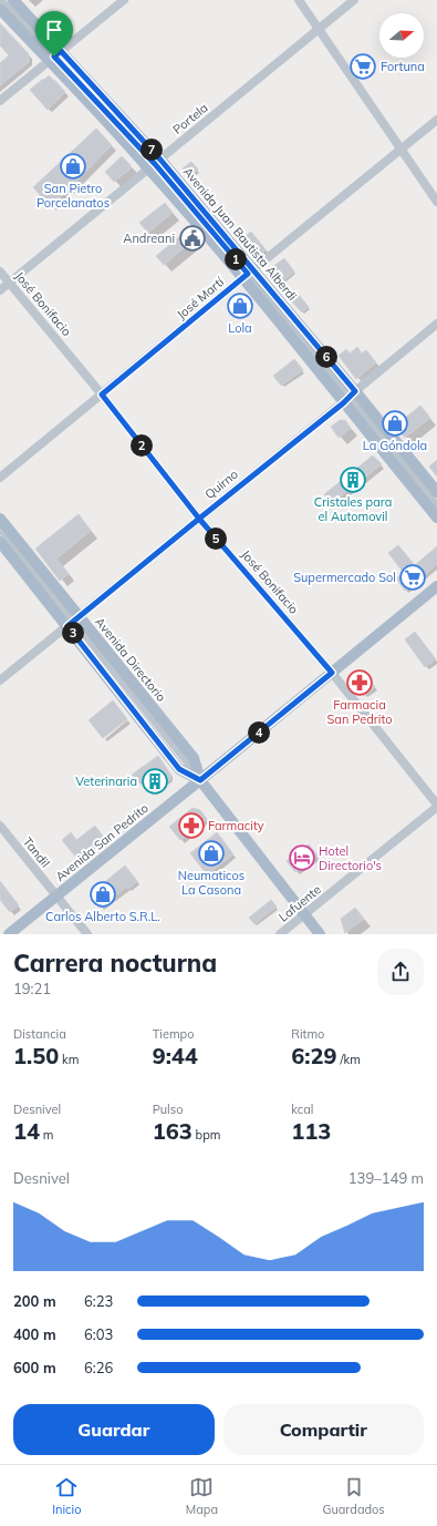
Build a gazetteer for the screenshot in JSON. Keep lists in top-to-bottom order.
{
  "streets": {
    "main road": ["Avenida Juan Bautista Alberdi", "Avenida Directorio", "Avenida San Pedrito"],
    "street": [
      "Portela",
      "José Martí",
      "José Bonifacio",
      "Quirno",
      "Tandil",
      "Lafuente"
    ]
  },
  "crossings": [
    ["Portela", "Avenida Juan Bautista Alberdi"],
    ["Portela", "José Bonifacio"],
    ["Avenida Juan Bautista Alberdi", "José Martí"],
    ["Avenida Juan Bautista Alberdi", "Quirno"],
    ["José Martí", "José Bonifacio"],
    ["José Bonifacio", "Quirno"],
    ["José Bonifacio", "Avenida San Pedrito"],
    ["José Bonifacio", "Lafuente"],
    ["Quirno", "Avenida Directorio"],
    ["Avenida Directorio", "Avenida San Pedrito"],
    ["Avenida Directorio", "Lafuente"],
    ["Avenida San Pedrito", "Tandil"]
  ],
  "places": {
    "supermarket": ["Fortuna", "Supermercado Sol"],
    "shop": [
      "San Pietro Porcelanatos",
      "Lola",
      "La Góndola",
      "Neumaticos La Casona",
      "Carlos Alberto S.R.L."
    ],
    "public building": ["Andreani"],
    "building": ["Cristales para el Automovil", "Veterinaria"],
    "pharmacy": ["Farmacia San Pedrito", "Farmacity"],
    "hotel": ["Hotel Directorio's"]
  },
  "north": "right",
  "page": {
    "pins": [
      "7",
      "1",
      "6",
      "2",
      "5",
      "3",
      "4"
    ],
    "heading": ["Carrera nocturna", "19:21"],
    "stats": [
      ["Distancia", "1.50 km"],
      ["Tiempo", "9:44"],
      ["Ritmo", "6:29 /km"],
      ["Desnivel", "14 m"],
      ["Pulso", "163 bpm"],
      ["kcal", "113"]
    ],
    "chart": ["Desnivel", "139–149 m"],
    "list": [
      {
        "name": "200 m",
        "note": "6:23"
      },
      {
        "name": "400 m",
        "note": "6:03"
      },
      {
        "name": "600 m",
        "note": "6:26"
      }
    ],
    "buttons": ["Guardar", "Compartir"],
    "tabs": ["Inicio", "Mapa", "Guardados"]
  }
}
